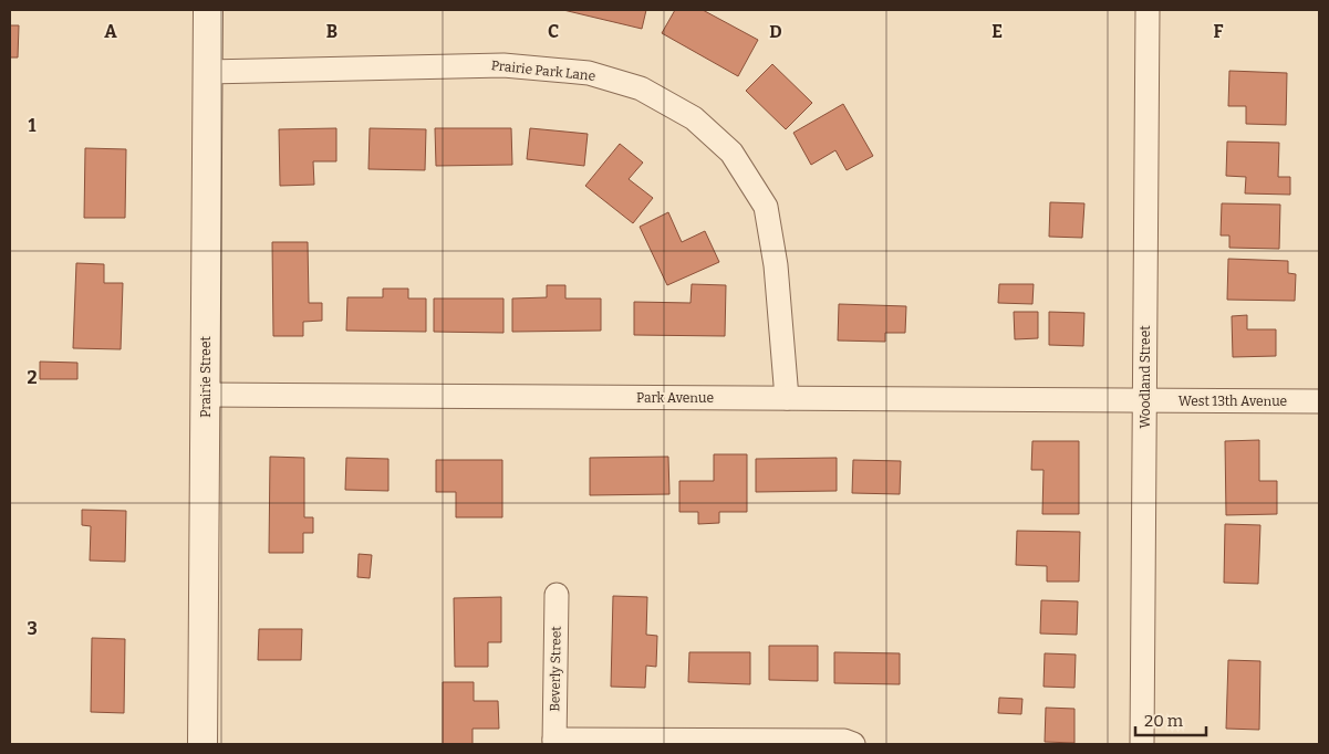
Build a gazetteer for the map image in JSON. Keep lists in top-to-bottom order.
{
  "streets": {
    "street": [
      "Prairie Park Lane",
      "Prairie Street",
      "Woodland Street",
      "Park Avenue",
      "West 13th Avenue",
      "Beverly Street"
    ]
  },
  "crossings": [
    ["Prairie Park Lane", "Prairie Street"],
    ["Prairie Park Lane", "Park Avenue"],
    ["Prairie Street", "Park Avenue"],
    ["Woodland Street", "Park Avenue"],
    ["Woodland Street", "West 13th Avenue"],
    ["Park Avenue", "West 13th Avenue"]
  ],
  "scale_bar": "20 m",
  "grid": {
    "columns": [
      "A",
      "B",
      "C",
      "D",
      "E",
      "F"
    ],
    "rows": ["1", "2", "3"]
  }
}
